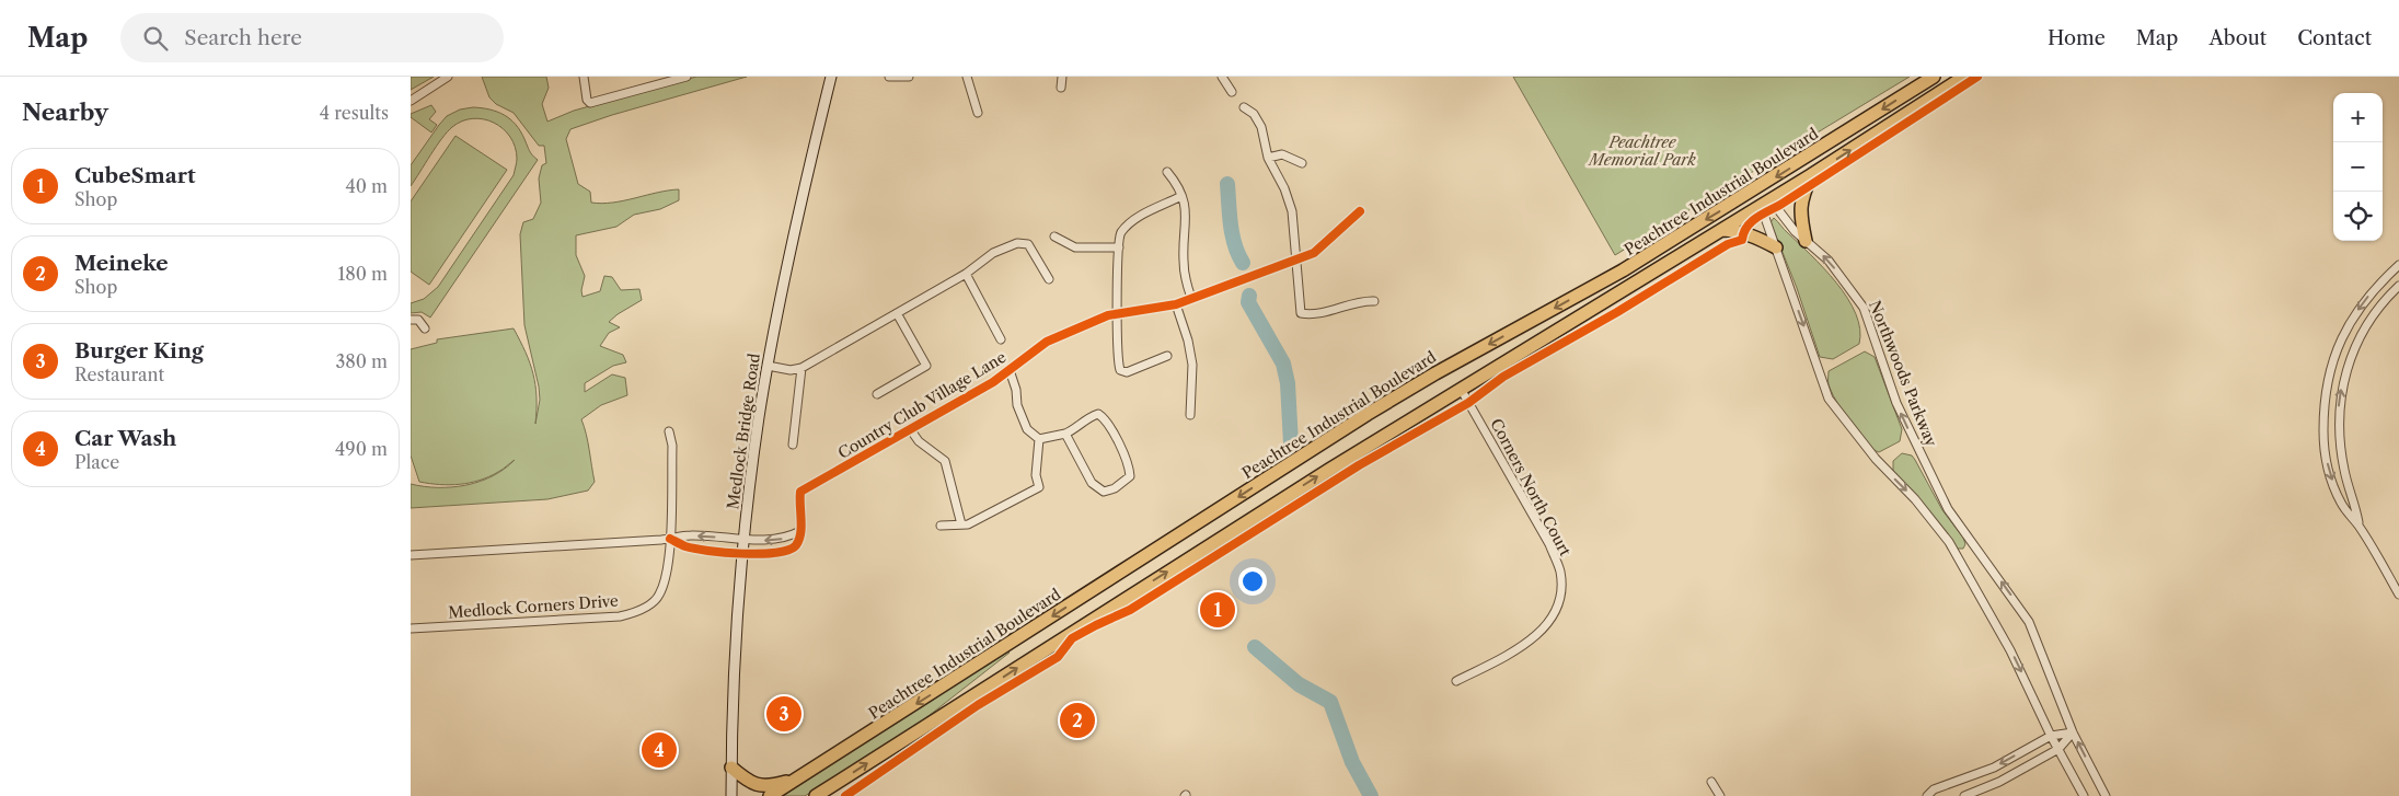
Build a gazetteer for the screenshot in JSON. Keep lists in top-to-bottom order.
{
  "streets": {
    "highway": ["Peachtree Industrial Boulevard"],
    "main road": ["Medlock Bridge Road"],
    "street": [
      "Northwoods Parkway",
      "Country Club Village Lane",
      "Corners North Court",
      "Medlock Corners Drive"
    ]
  },
  "parks": ["Peachtree Memorial Park"],
  "page": {
    "header": "Map",
    "search": "Search here",
    "nav": [
      "Home",
      "Map",
      "About",
      "Contact"
    ],
    "heading": ["Nearby", "4 results"],
    "map_buttons": ["+", "−"],
    "list": [
      {
        "mark": "1",
        "name": "CubeSmart",
        "note": "Shop",
        "value": "40 m"
      },
      {
        "mark": "2",
        "name": "Meineke",
        "note": "Shop",
        "value": "180 m"
      },
      {
        "mark": "3",
        "name": "Burger King",
        "note": "Restaurant",
        "value": "380 m"
      },
      {
        "mark": "4",
        "name": "Car Wash",
        "note": "Place",
        "value": "490 m"
      }
    ],
    "pins": [
      "1",
      "3",
      "2",
      "4"
    ]
  }
}
